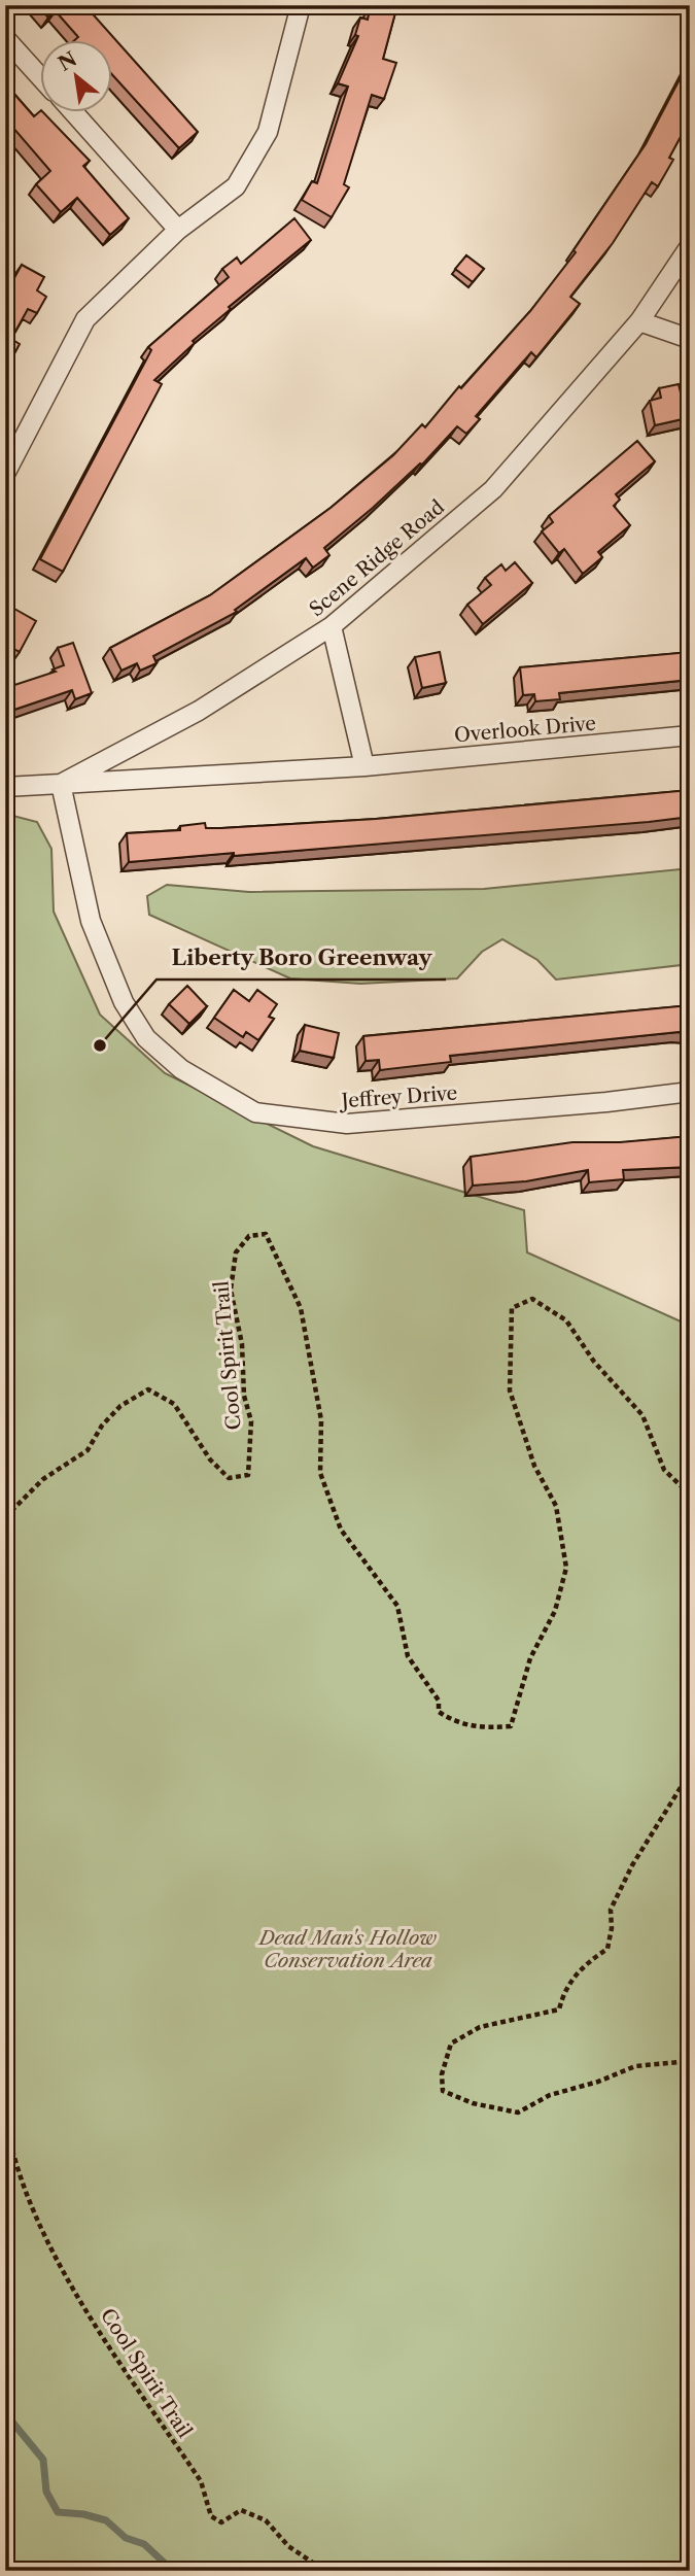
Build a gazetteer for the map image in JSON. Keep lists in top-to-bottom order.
{
  "streets": {
    "street": ["Scene Ridge Road", "Overlook Drive", "Jeffrey Drive"],
    "path": ["Cool Spirit Trail"]
  },
  "crossings": [
    ["Scene Ridge Road", "Overlook Drive"],
    ["Scene Ridge Road", "Jeffrey Drive"],
    ["Overlook Drive", "Jeffrey Drive"]
  ],
  "parks": ["Dead Man's Hollow Conservation Area"],
  "places": ["Liberty Boro Greenway"],
  "north": "top left"
}
